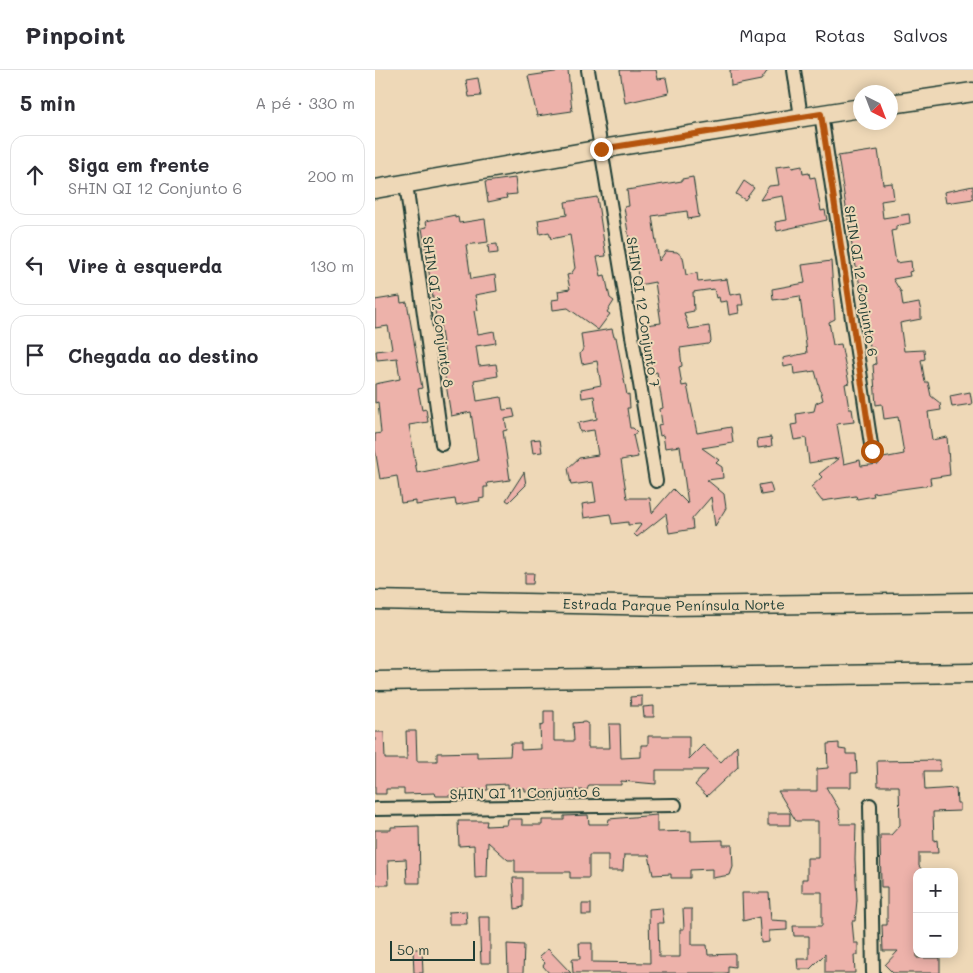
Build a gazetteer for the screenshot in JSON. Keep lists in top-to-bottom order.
{
  "streets": {
    "main road": ["Estrada Parque Península Norte"],
    "street": [
      "SHIN QI 12 Conjunto 6",
      "SHIN QI 12 Conjunto 8",
      "SHIN QI 12 Conjunto 7",
      "SHIN QI 11 Conjunto 6"
    ]
  },
  "scale_bar": "50 m",
  "north": "bottom right",
  "page": {
    "header": "Pinpoint",
    "nav": ["Mapa", "Rotas", "Salvos"],
    "heading": ["5 min", "A pé · 330 m"],
    "list": [
      ["Siga em frente", "SHIN QI 12 Conjunto 6", "200 m"],
      ["Vire à esquerda", "130 m"],
      "Chegada ao destino"
    ],
    "map_buttons": ["+", "−"],
    "scale": "50 m"
  }
}
